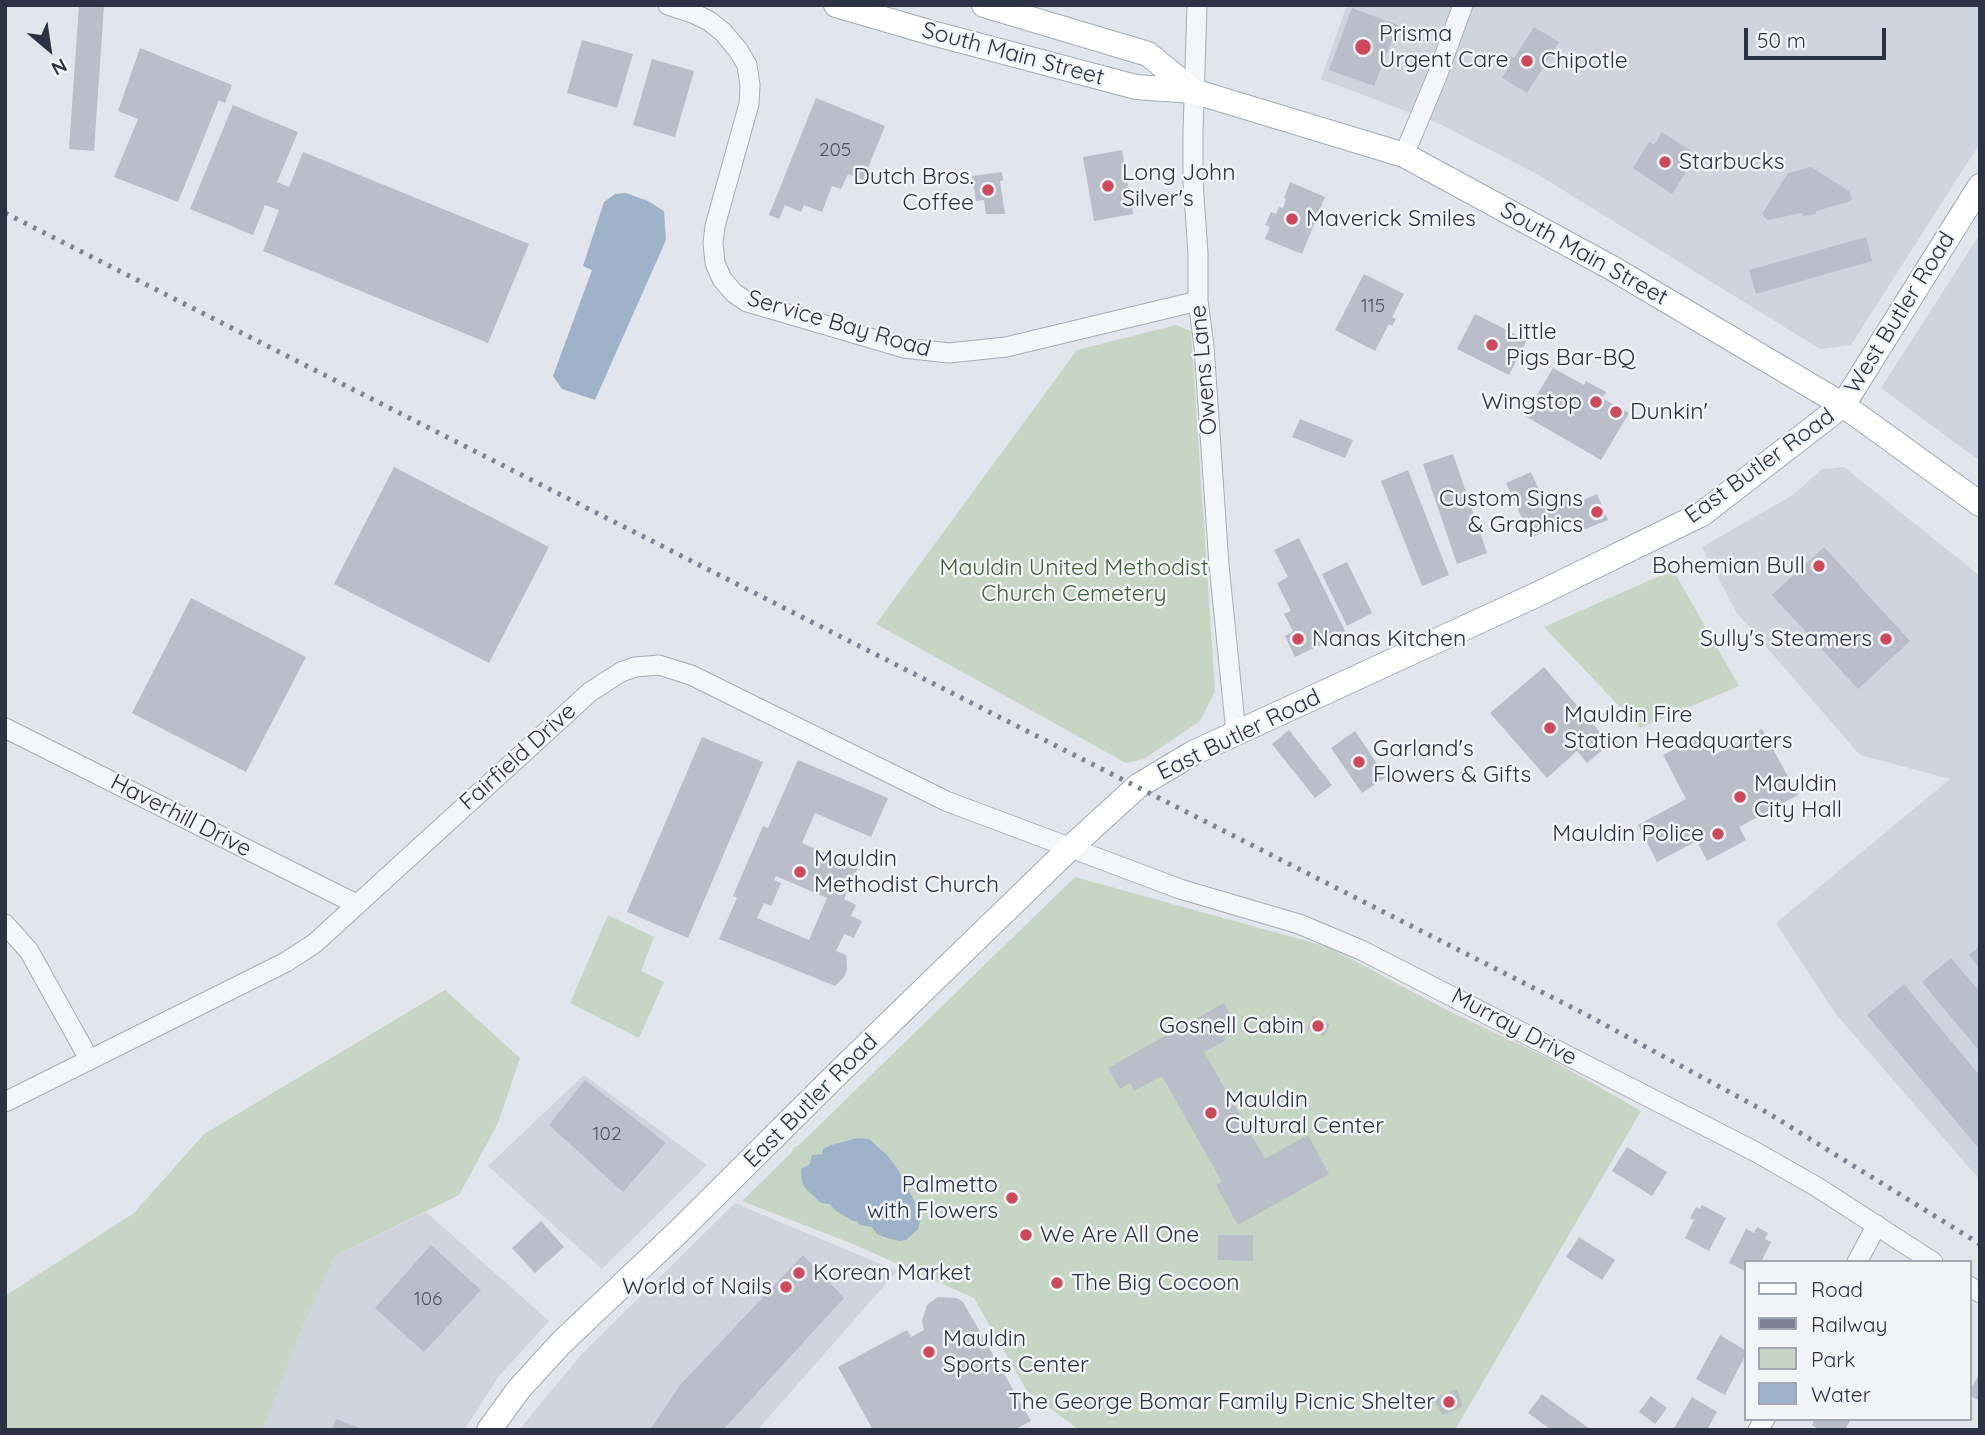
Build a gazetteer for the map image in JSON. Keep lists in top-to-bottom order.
{
  "streets": {
    "main road": ["South Main Street", "West Butler Road", "East Butler Road"],
    "street": [
      "Service Bay Road",
      "Owens Lane",
      "Fairfield Drive",
      "Haverhill Drive",
      "Murray Drive"
    ]
  },
  "crossings": [
    ["South Main Street", "West Butler Road"],
    ["South Main Street", "Owens Lane"],
    ["South Main Street", "East Butler Road"],
    ["West Butler Road", "East Butler Road"],
    ["Service Bay Road", "Owens Lane"],
    ["Owens Lane", "East Butler Road"],
    ["East Butler Road", "Fairfield Drive"],
    ["East Butler Road", "Murray Drive"],
    ["Fairfield Drive", "Haverhill Drive"],
    ["Fairfield Drive", "Murray Drive"]
  ],
  "parks": ["Mauldin United Methodist Church Cemetery"],
  "places": [
    "Prisma Urgent Care",
    "Chipotle",
    "Starbucks",
    "Long John Silver's",
    "Dutch Bros. Coffee",
    "Maverick Smiles",
    "Little Pigs Bar-BQ",
    "Wingstop",
    "Dunkin'",
    "Custom Signs & Graphics",
    "Bohemian Bull",
    "Nanas Kitchen",
    "Sully's Steamers",
    "Mauldin Fire Station Headquarters",
    "Garland's Flowers & Gifts",
    "Mauldin City Hall",
    "Mauldin Police",
    "Mauldin Methodist Church",
    "Gosnell Cabin",
    "Mauldin Cultural Center",
    "Palmetto with Flowers",
    "We Are All One",
    "Korean Market",
    "The Big Cocoon",
    "World of Nails",
    "Mauldin Sports Center",
    "The George Bomar Family Picnic Shelter"
  ],
  "house_numbers": [
    "205",
    "115",
    "102",
    "106"
  ],
  "legend": [
    "Road",
    "Railway",
    "Park",
    "Water"
  ],
  "scale_bar": "50 m",
  "north": "bottom right"
}
